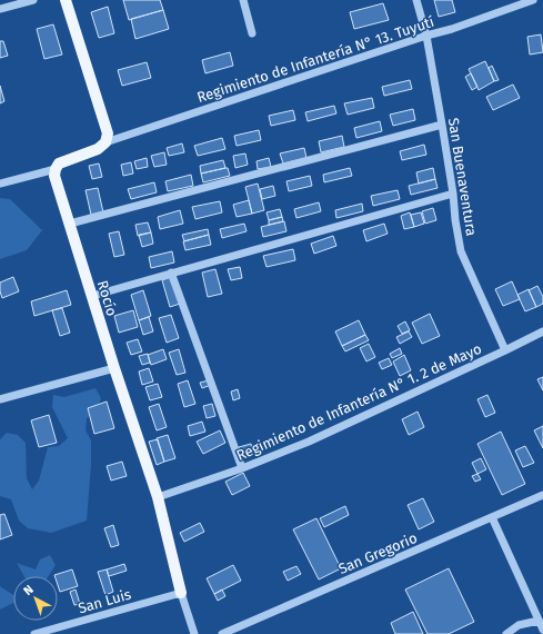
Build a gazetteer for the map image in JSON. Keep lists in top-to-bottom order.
{
  "streets": {
    "main road": ["Rocío"],
    "street": [
      "Regimiento de Infantería N° 13. Tuyutí",
      "San Buenaventura",
      "Regimiento de Infantería N° 1. 2 de Mayo",
      "San Gregorio",
      "San Luis"
    ]
  },
  "crossings": [
    ["Regimiento de Infantería N° 13. Tuyutí", "San Buenaventura"],
    ["San Buenaventura", "Regimiento de Infantería N° 1. 2 de Mayo"],
    ["Rocío", "Regimiento de Infantería N° 1. 2 de Mayo"],
    ["Rocío", "San Luis"]
  ],
  "north": "top left"
}
